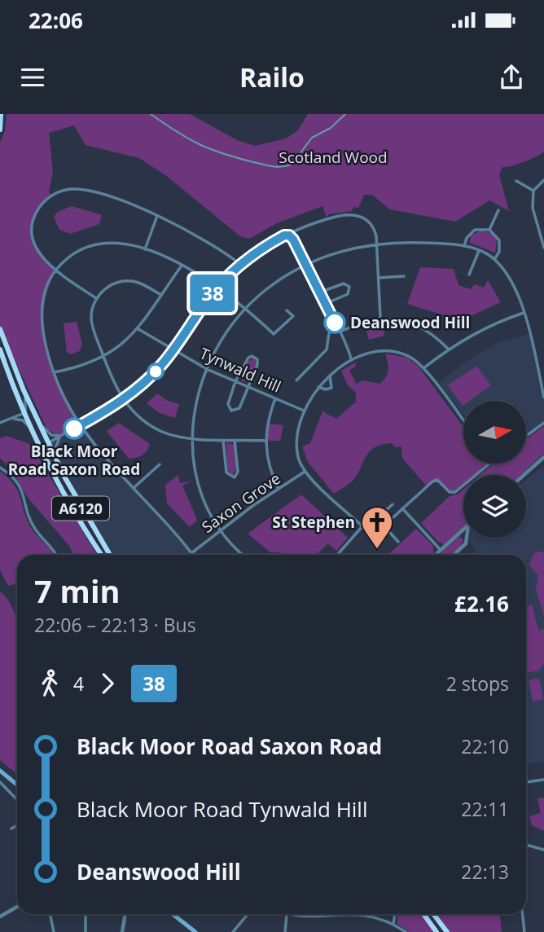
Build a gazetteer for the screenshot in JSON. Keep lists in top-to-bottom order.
{
  "streets": {
    "highway": ["A6120"],
    "street": ["Tynwald Hill", "Saxon Grove"]
  },
  "parks": ["Scotland Wood"],
  "places": {
    "other": ["Deanswood Hill", "Black Moor Road Saxon Road"],
    "church": ["St Stephen"]
  },
  "lines": ["bus line 38"],
  "north": "right",
  "page": {
    "status": "22:06",
    "header": "Railo",
    "on_map": "38",
    "heading": ["7 min", "22:06 – 22:13 · Bus", "£2.16"],
    "legs": ["4", "38", "2 stops"],
    "list": [
      {
        "name": "Black Moor Road Saxon Road",
        "value": "22:10"
      },
      {
        "name": "Black Moor Road Tynwald Hill",
        "value": "22:11"
      },
      {
        "name": "Deanswood Hill",
        "value": "22:13"
      }
    ]
  }
}
